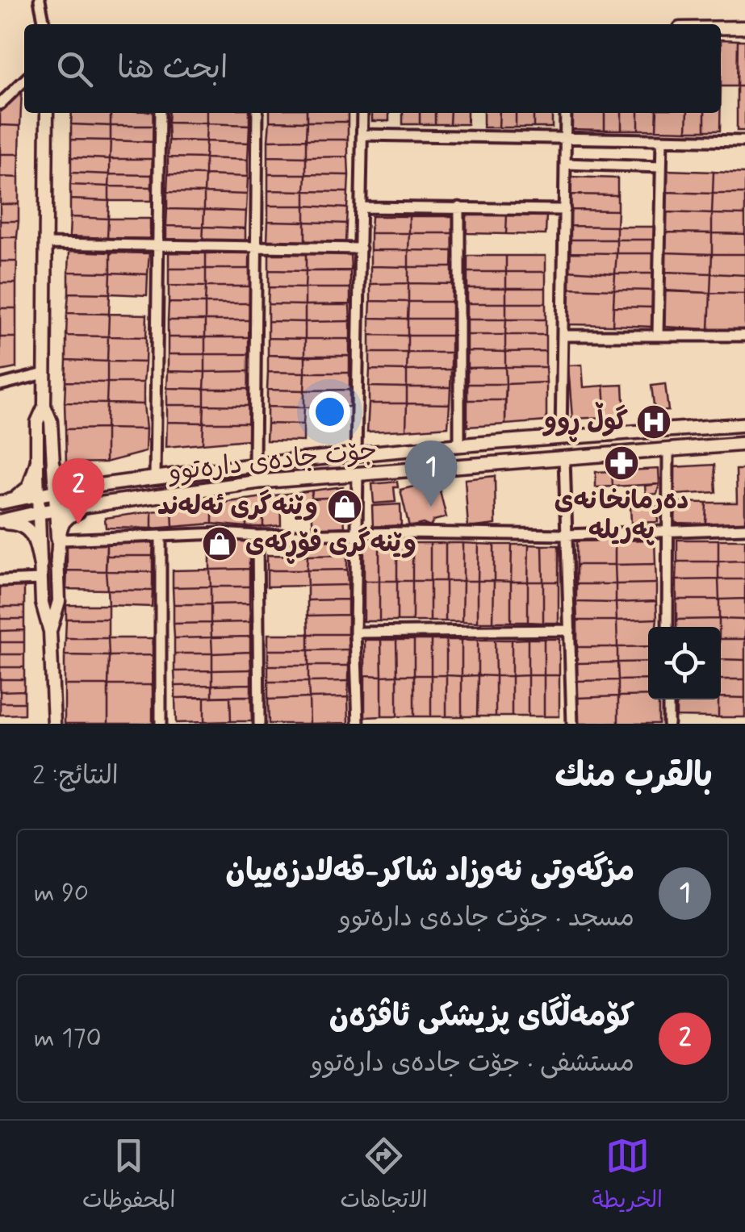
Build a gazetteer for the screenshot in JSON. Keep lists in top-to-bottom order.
{
  "streets": {
    "main road": ["جۆت جادەی دارەتوو"]
  },
  "places": {
    "hospital": ["گوڵ ڕوو"],
    "pharmacy": ["دەرمانخانەی پەریلە"],
    "shop": ["وێنەگری ئەلەند", "وێنەگری فۆڕکەی"]
  },
  "page": {
    "search": "ابحث هنا",
    "pins": ["1", "2"],
    "heading": ["بالقرب منك", "النتائج: 2"],
    "list": [
      {
        "mark": "1",
        "name": "مزگەوتی نەوزاد شاکر-قەلادزەییان",
        "note": "مسجد · جۆت جادەی دارەتوو",
        "value": "90 m"
      },
      {
        "mark": "2",
        "name": "کۆمەڵگای پزیشکی ئاڤژەن",
        "note": "مستشفى · جۆت جادەی دارەتوو",
        "value": "170 m"
      }
    ],
    "nav": ["الخريطة", "الاتجاهات", "المحفوظات"]
  }
}
